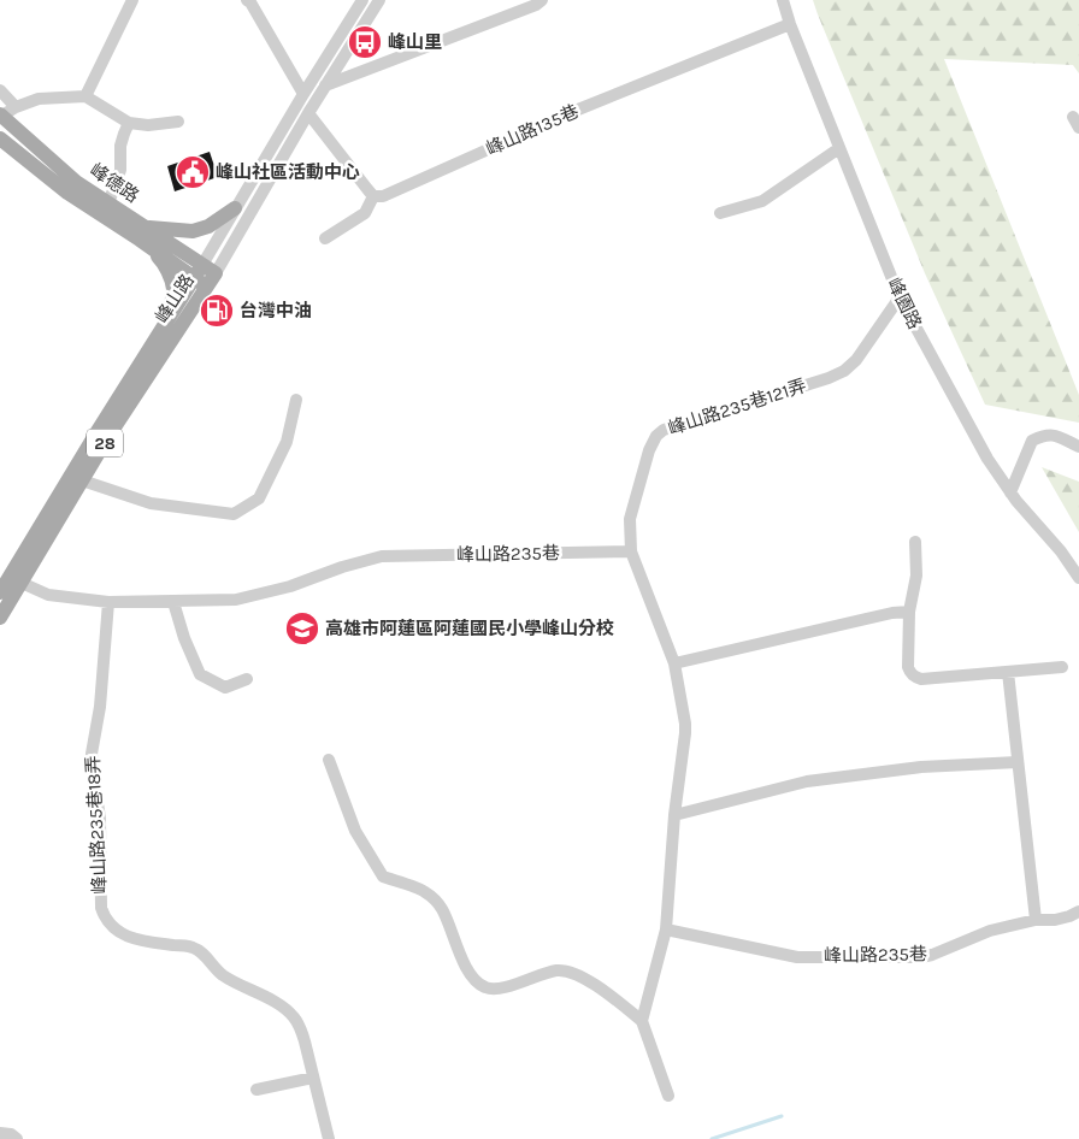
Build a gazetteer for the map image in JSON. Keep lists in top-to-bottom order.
{
  "streets": {
    "main road": ["峰德路", "峰山路", "28"],
    "street": [
      "峰山路135巷",
      "峰園路",
      "峰山路235巷121弄",
      "峰山路235巷",
      "峰山路235巷18弄"
    ]
  },
  "crossings": [
    ["峰山路135巷", "峰園路"],
    ["峰德路", "峰山路"],
    ["峰山路", "峰山路235巷"],
    ["峰園路", "峰山路235巷121弄"],
    ["峰山路235巷121弄", "峰山路235巷"],
    ["峰山路235巷", "峰山路235巷18弄"]
  ],
  "places": {
    "bus stop": ["峰山里"],
    "public building": ["峰山社區活動中心"],
    "fuel station": ["台灣中油"],
    "school or university": ["高雄市阿蓮區阿蓮國民小學峰山分校"]
  }
}
